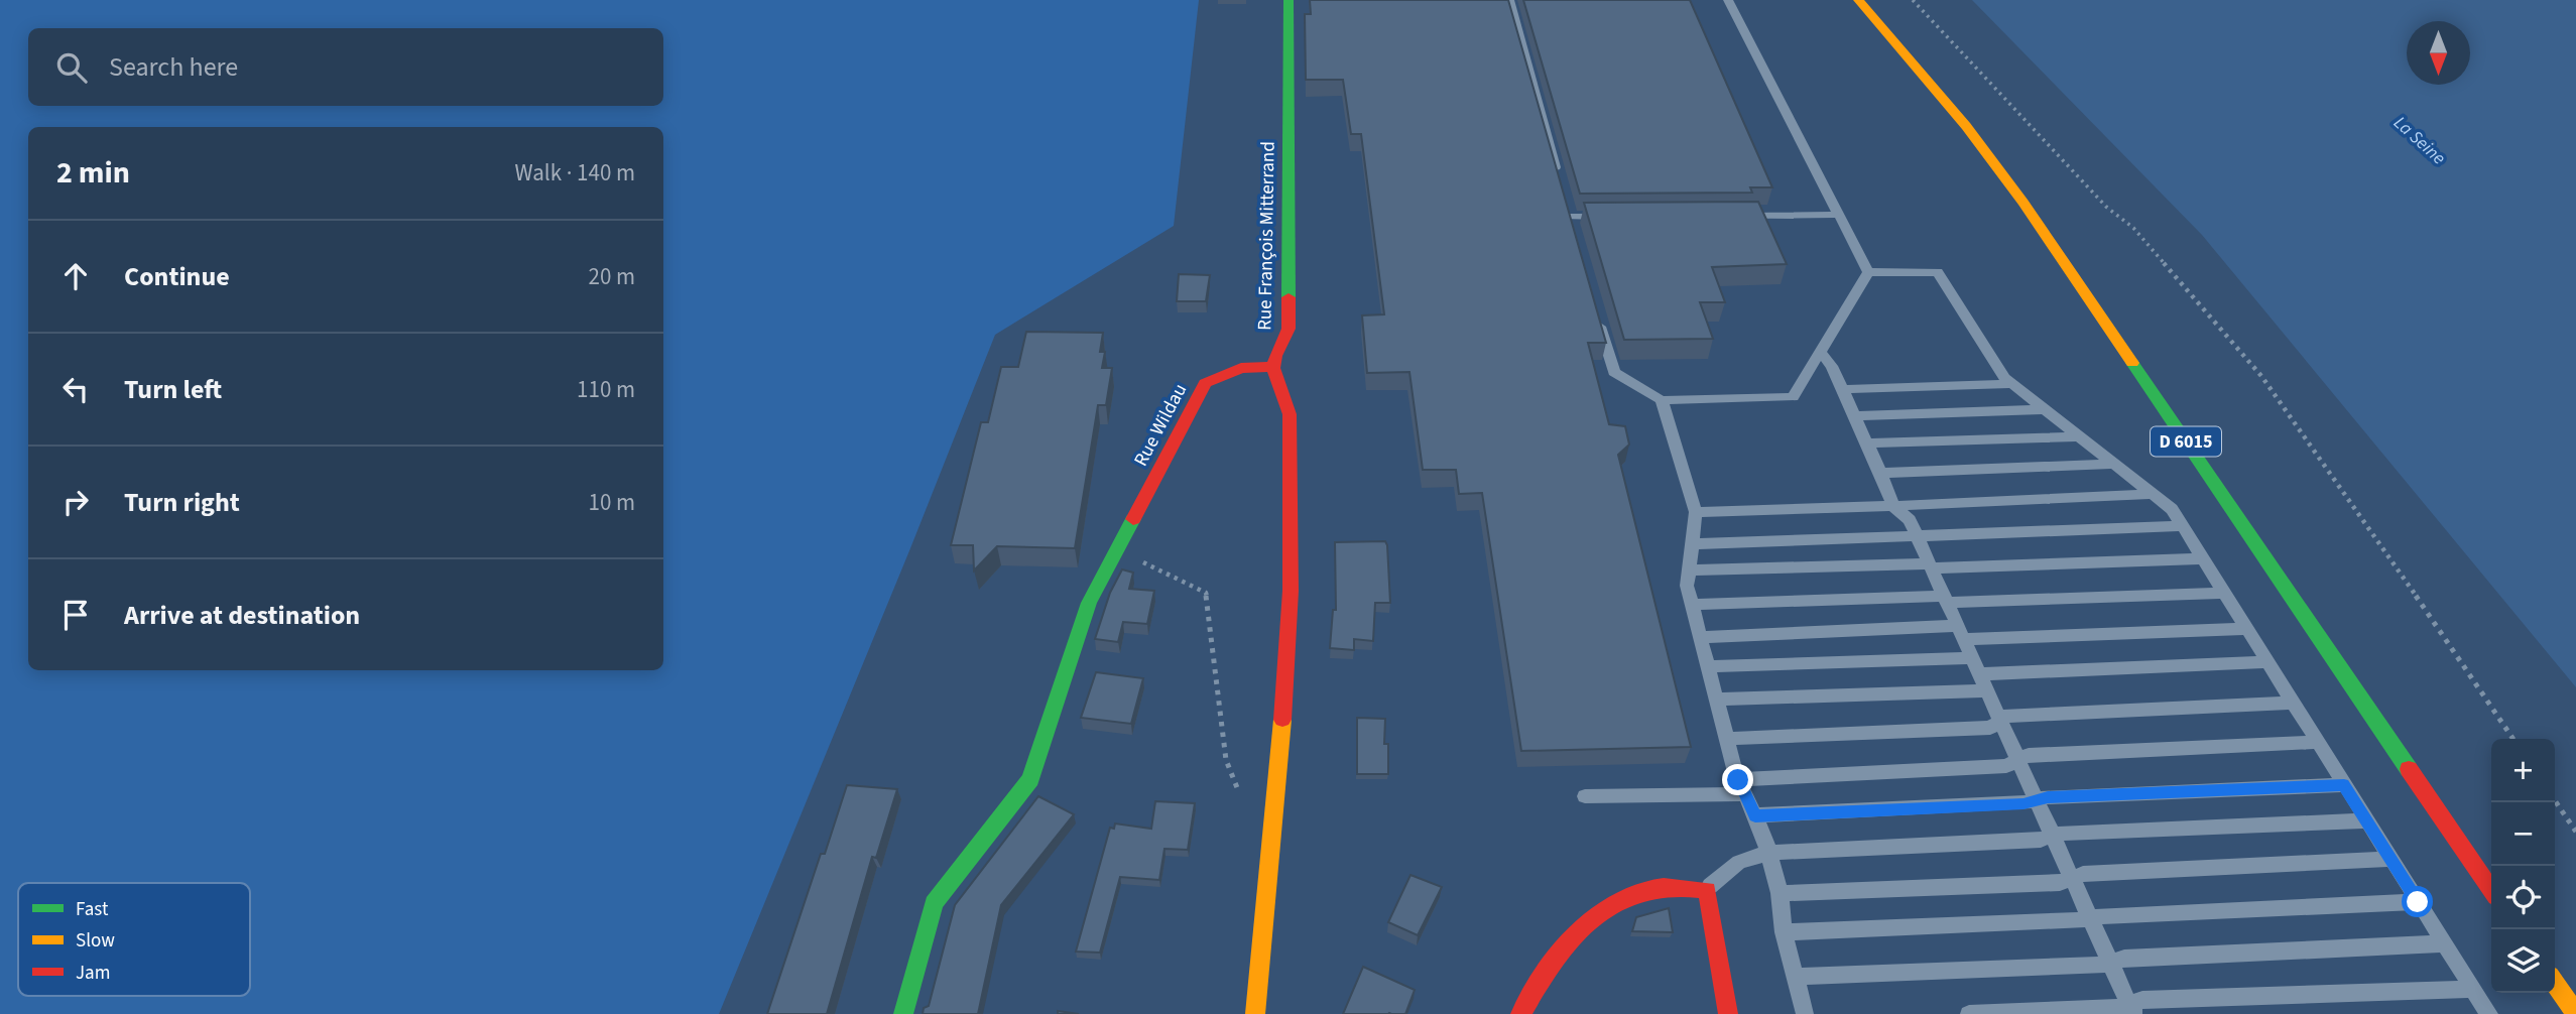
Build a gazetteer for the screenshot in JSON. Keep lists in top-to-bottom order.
{
  "streets": {
    "street": ["Rue François Mitterrand", "Rue Wildau", "D 6015"]
  },
  "crossings": [
    ["Rue François Mitterrand", "Rue Wildau"]
  ],
  "water": ["La Seine"],
  "legend": ["Fast", "Slow", "Jam"],
  "north": "bottom",
  "page": {
    "search": "Search here",
    "heading": ["2 min", "Walk · 140 m"],
    "list": [
      ["Continue", "20 m"],
      ["Turn left", "110 m"],
      ["Turn right", "10 m"],
      "Arrive at destination"
    ],
    "map_buttons": ["+", "−"]
  }
}
